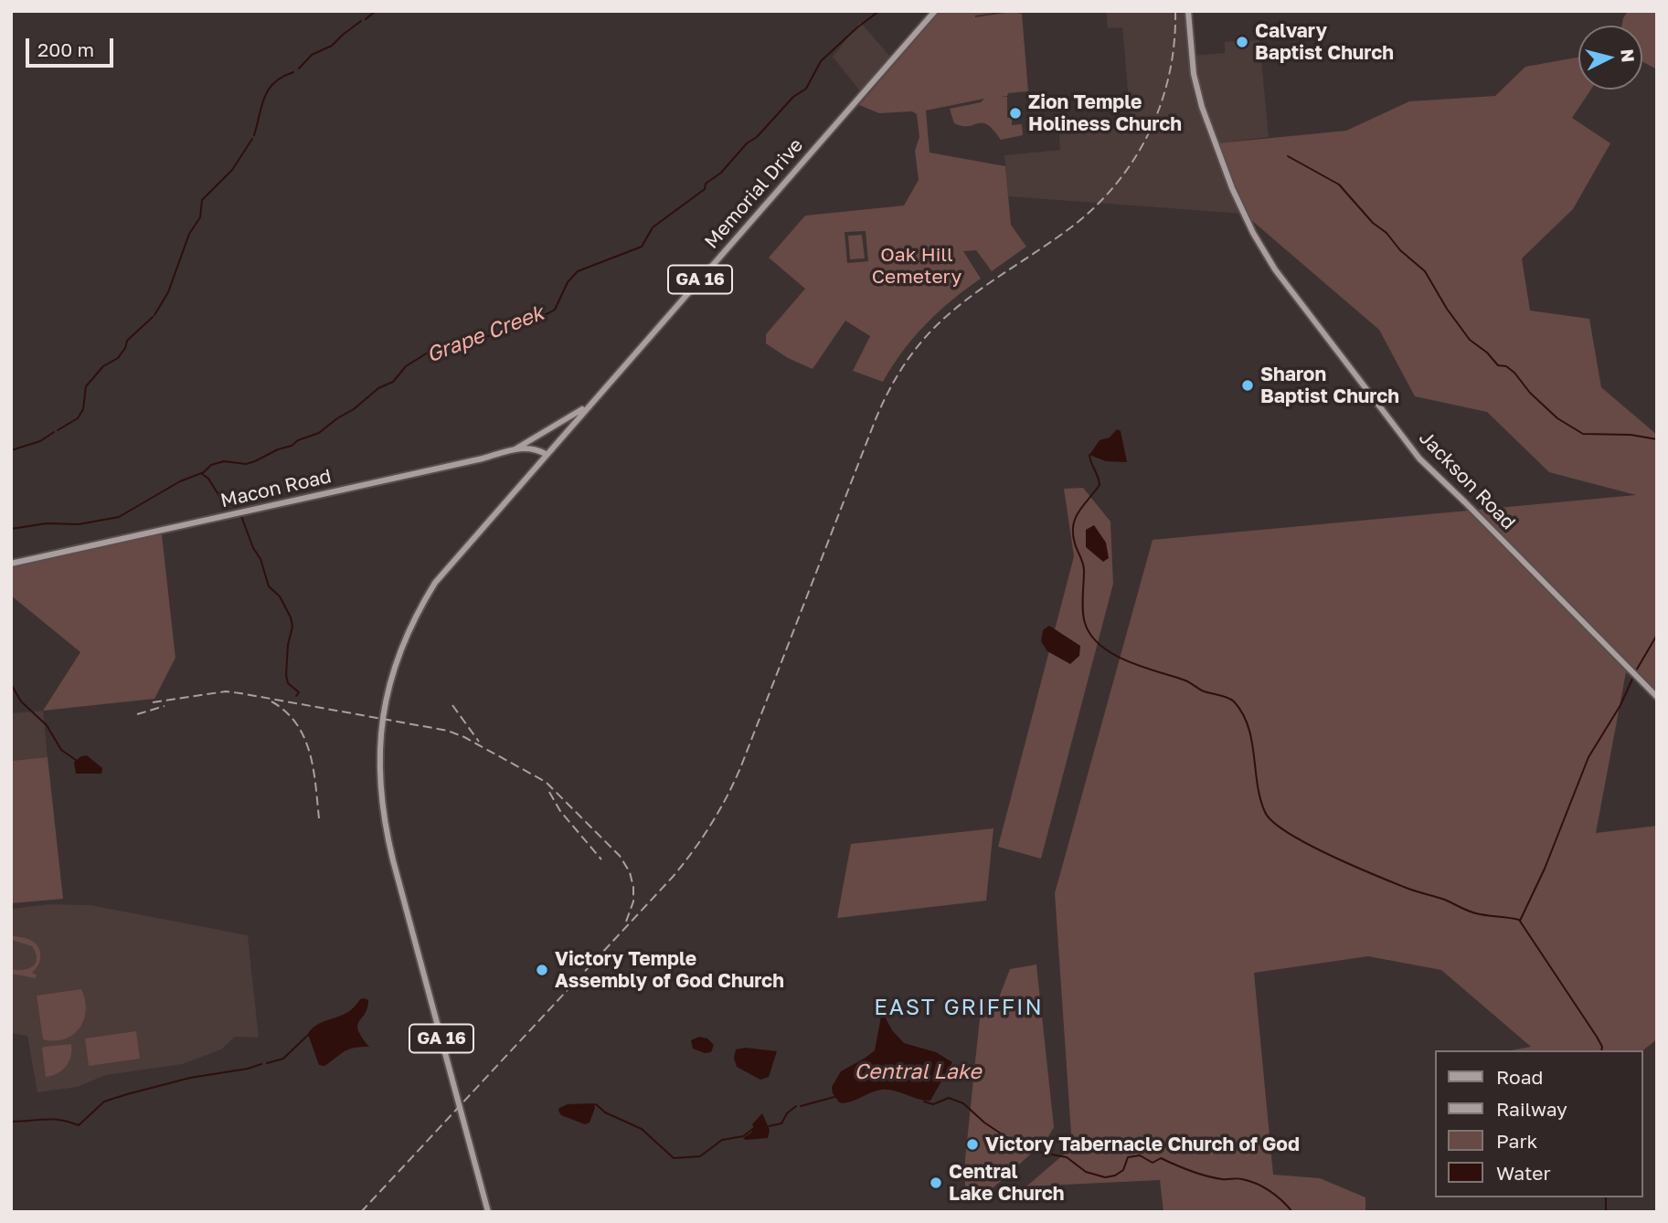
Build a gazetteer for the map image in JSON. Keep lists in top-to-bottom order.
{
  "streets": {
    "main road": [
      "Memorial Drive",
      "GA 16",
      "Jackson Road",
      "Macon Road"
    ]
  },
  "crossings": [
    ["Memorial Drive", "GA 16"],
    ["Memorial Drive", "Macon Road"]
  ],
  "districts": ["EAST GRIFFIN"],
  "water": ["Grape Creek", "Central Lake"],
  "parks": ["Oak Hill Cemetery"],
  "places": [
    "Calvary Baptist Church",
    "Zion Temple Holiness Church",
    "Sharon Baptist Church",
    "Victory Temple Assembly of God Church",
    "Victory Tabernacle Church of God",
    "Central Lake Church"
  ],
  "legend": [
    "Road",
    "Railway",
    "Park",
    "Water"
  ],
  "scale_bar": "200 m",
  "north": "right"
}
